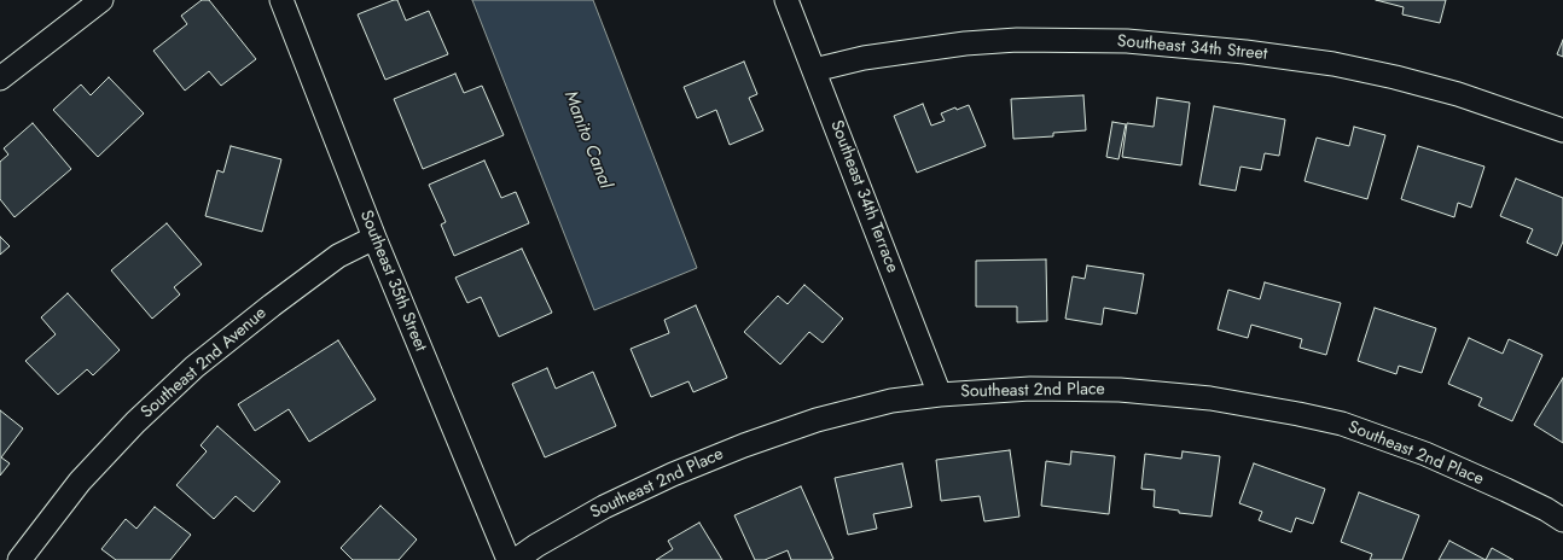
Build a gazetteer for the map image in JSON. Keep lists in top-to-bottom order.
{
  "streets": {
    "street": [
      "Southeast 34th Street",
      "Southeast 34th Terrace",
      "Southeast 35th Street",
      "Southeast 2nd Avenue",
      "Southeast 2nd Place"
    ]
  },
  "crossings": [
    ["Southeast 34th Street", "Southeast 34th Terrace"],
    ["Southeast 34th Terrace", "Southeast 2nd Place"],
    ["Southeast 35th Street", "Southeast 2nd Avenue"]
  ],
  "water": ["Manito Canal"]
}
